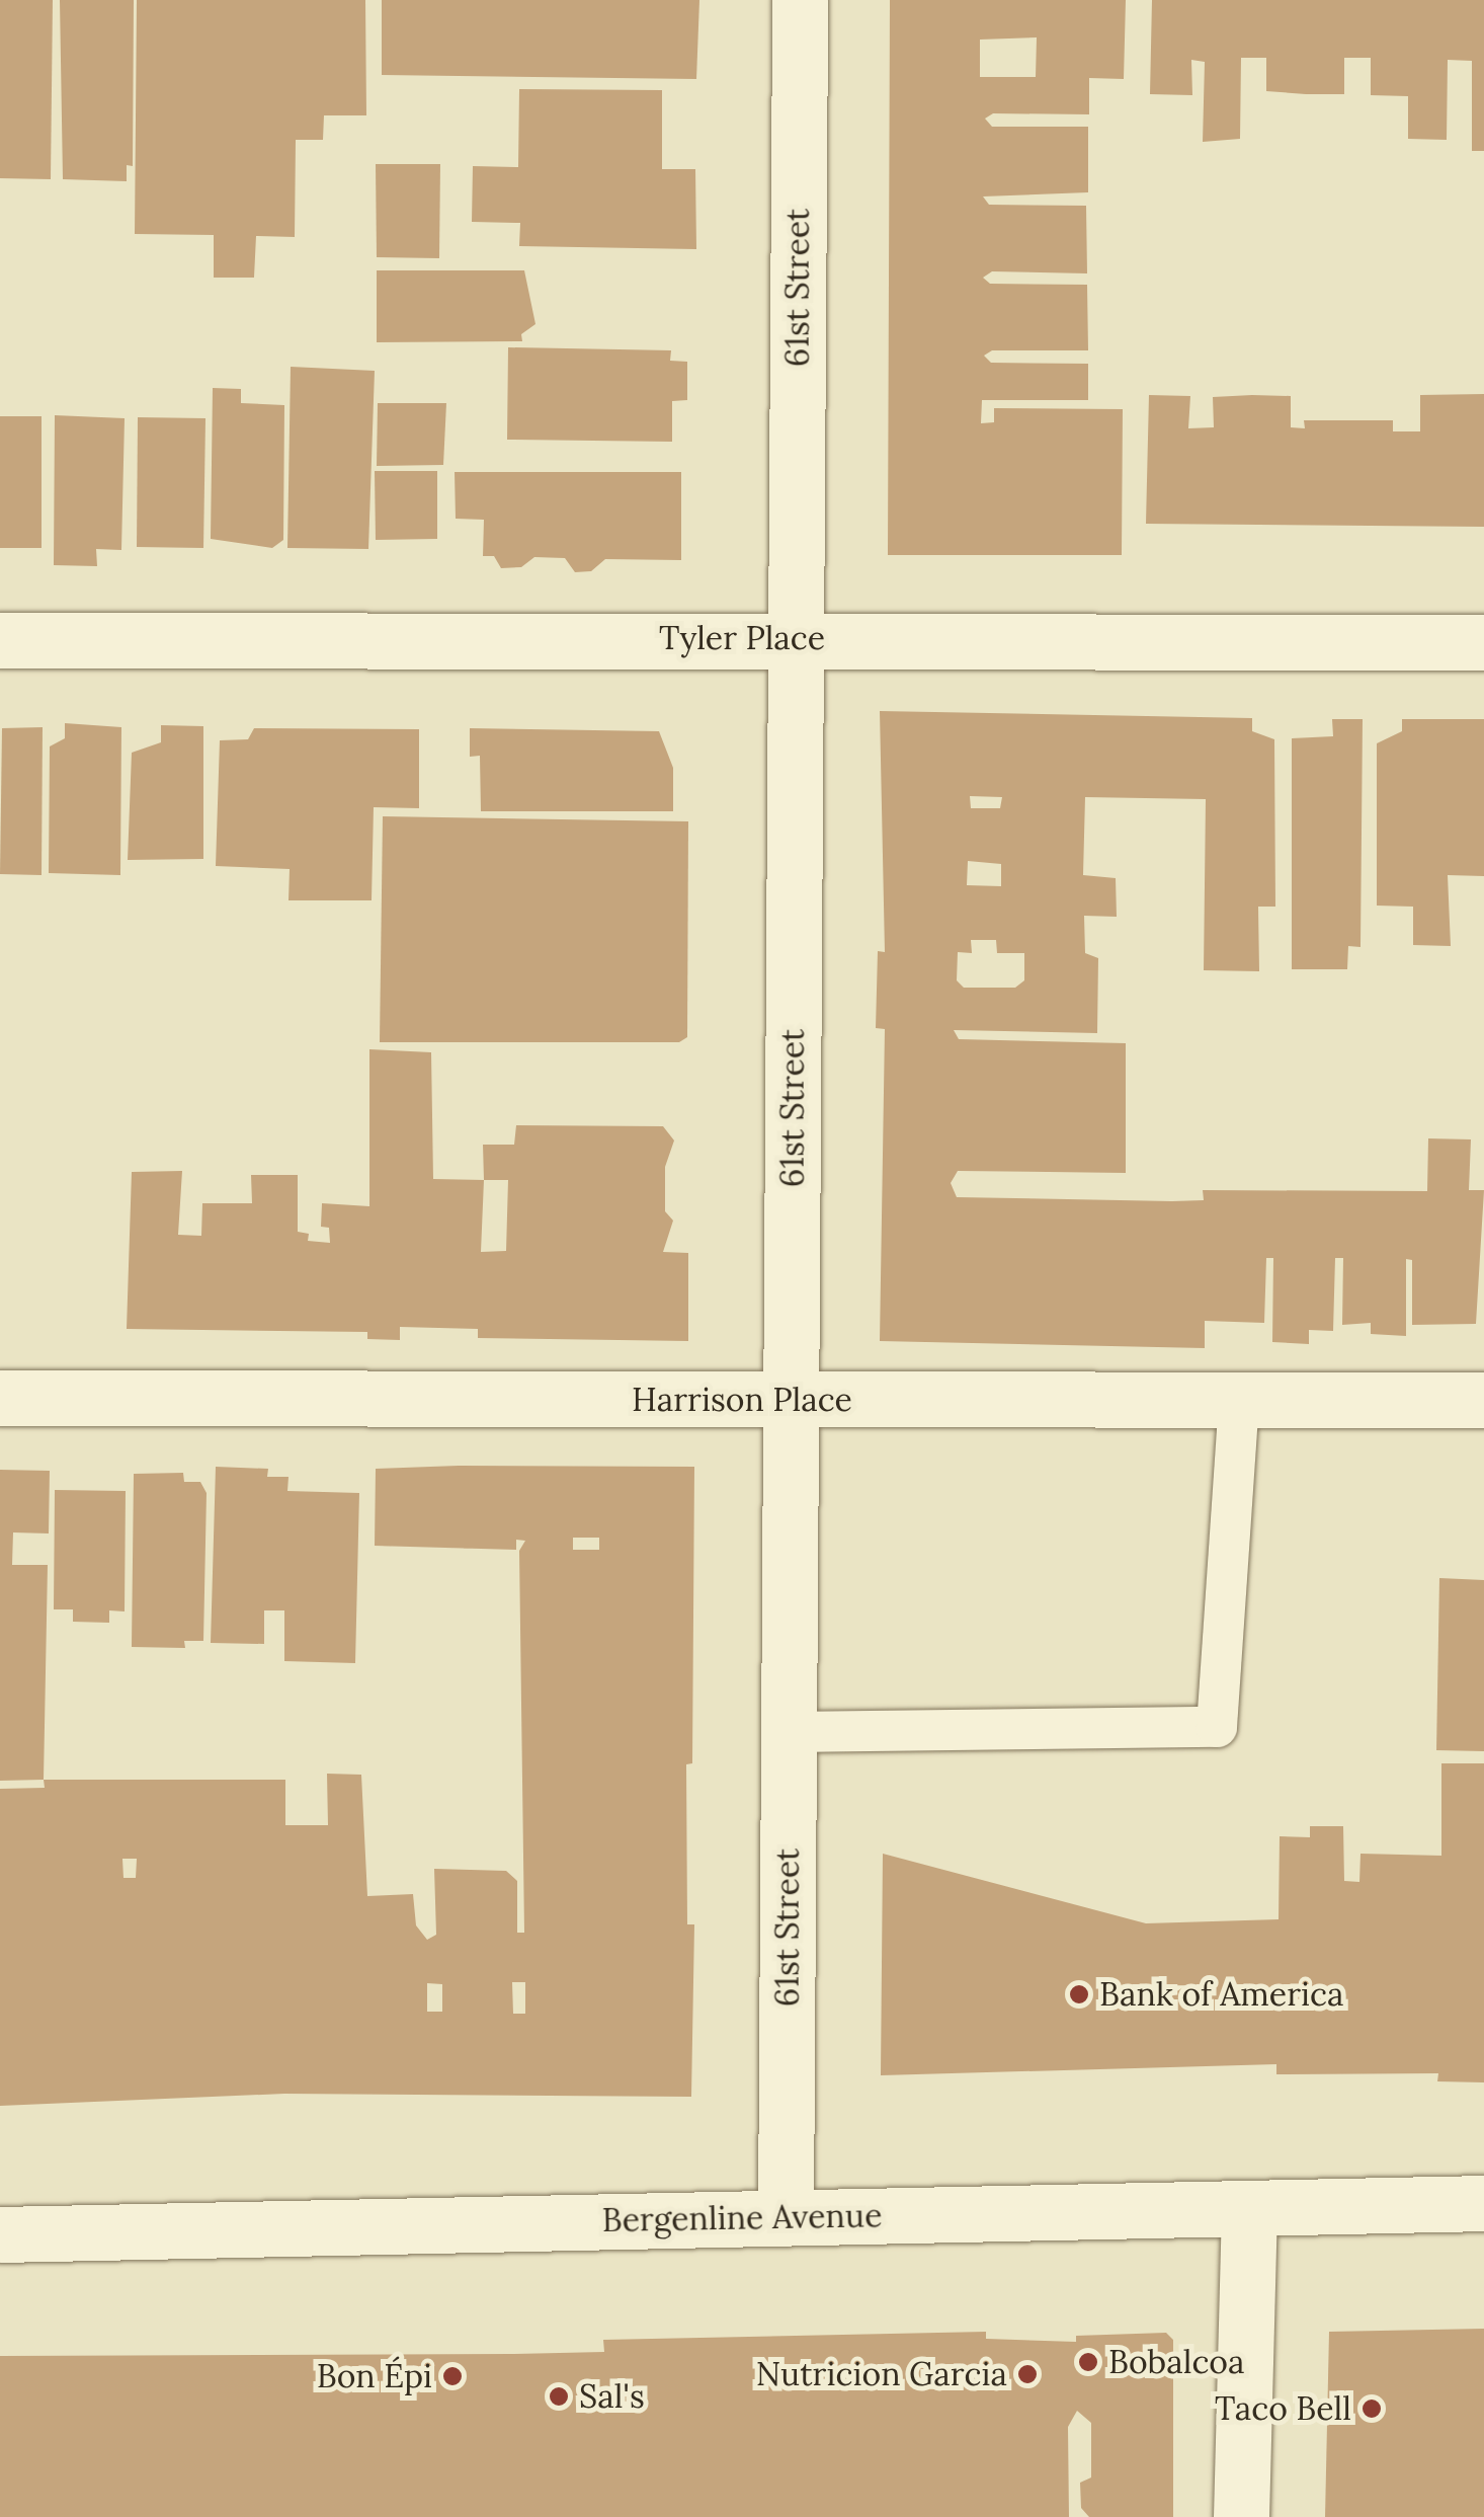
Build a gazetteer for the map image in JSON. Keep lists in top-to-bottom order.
{
  "streets": {
    "street": [
      "61st Street",
      "Tyler Place",
      "Harrison Place",
      "Bergenline Avenue"
    ]
  },
  "crossings": [
    ["61st Street", "Tyler Place"],
    ["61st Street", "Harrison Place"],
    ["61st Street", "Bergenline Avenue"]
  ],
  "places": [
    "Bank of America",
    "Bobalcoa",
    "Nutricion Garcia",
    "Bon Épi",
    "Sal's",
    "Taco Bell"
  ]
}
